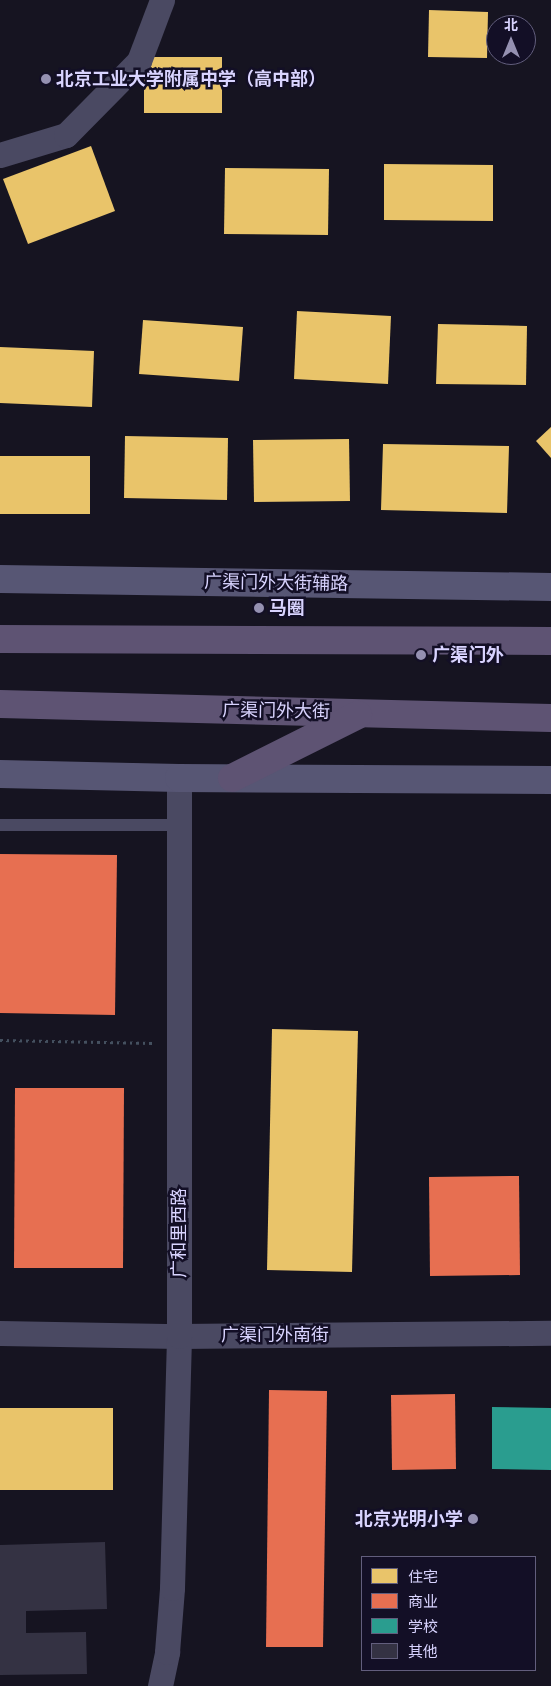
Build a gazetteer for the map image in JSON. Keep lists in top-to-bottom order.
{
  "streets": {
    "main road": ["广渠门外大街"],
    "street": ["广渠门外大街辅路", "广和里西路", "广渠门外南街"]
  },
  "crossings": [
    ["广和里西路", "广渠门外南街"]
  ],
  "places": [
    "北京工业大学附属中学（高中部）",
    "马圈",
    "广渠门外",
    "北京光明小学"
  ],
  "legend": [
    "住宅",
    "商业",
    "学校",
    "其他"
  ],
  "north": "top"
}
